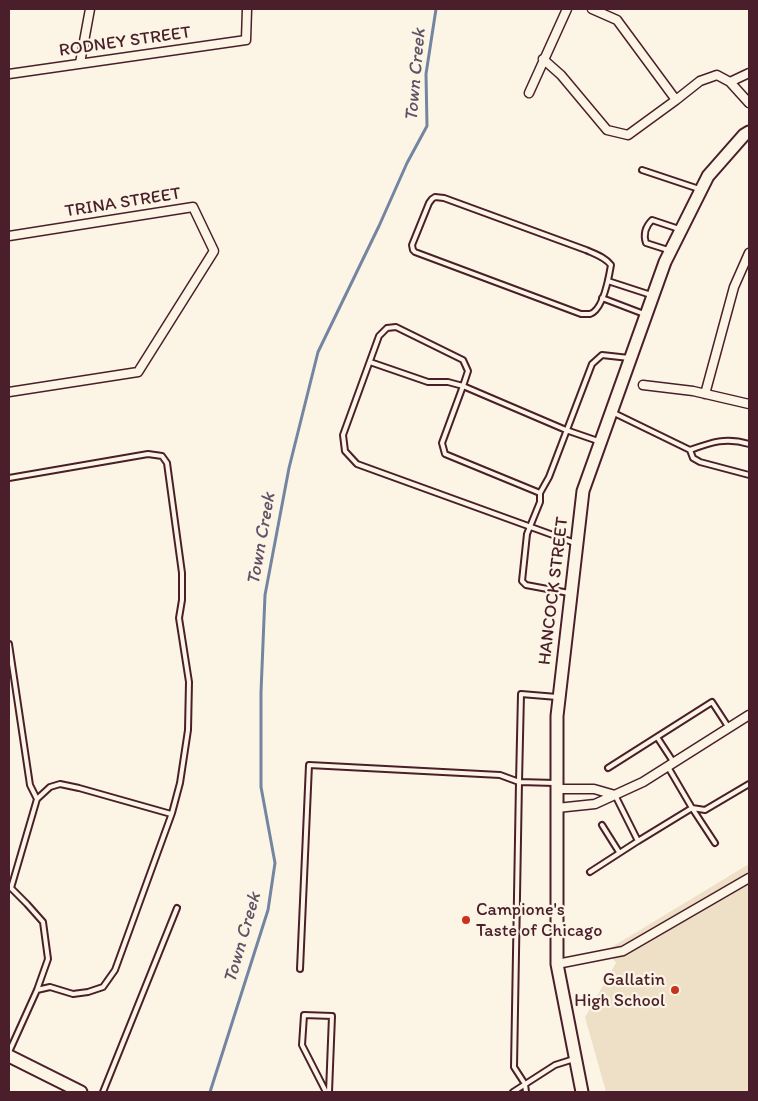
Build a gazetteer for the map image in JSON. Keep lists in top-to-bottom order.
{
  "streets": {
    "street": ["RODNEY STREET", "TRINA STREET", "HANCOCK STREET"]
  },
  "water": ["Town Creek"],
  "places": ["Campione's Taste of Chicago", "Gallatin High School"]
}
